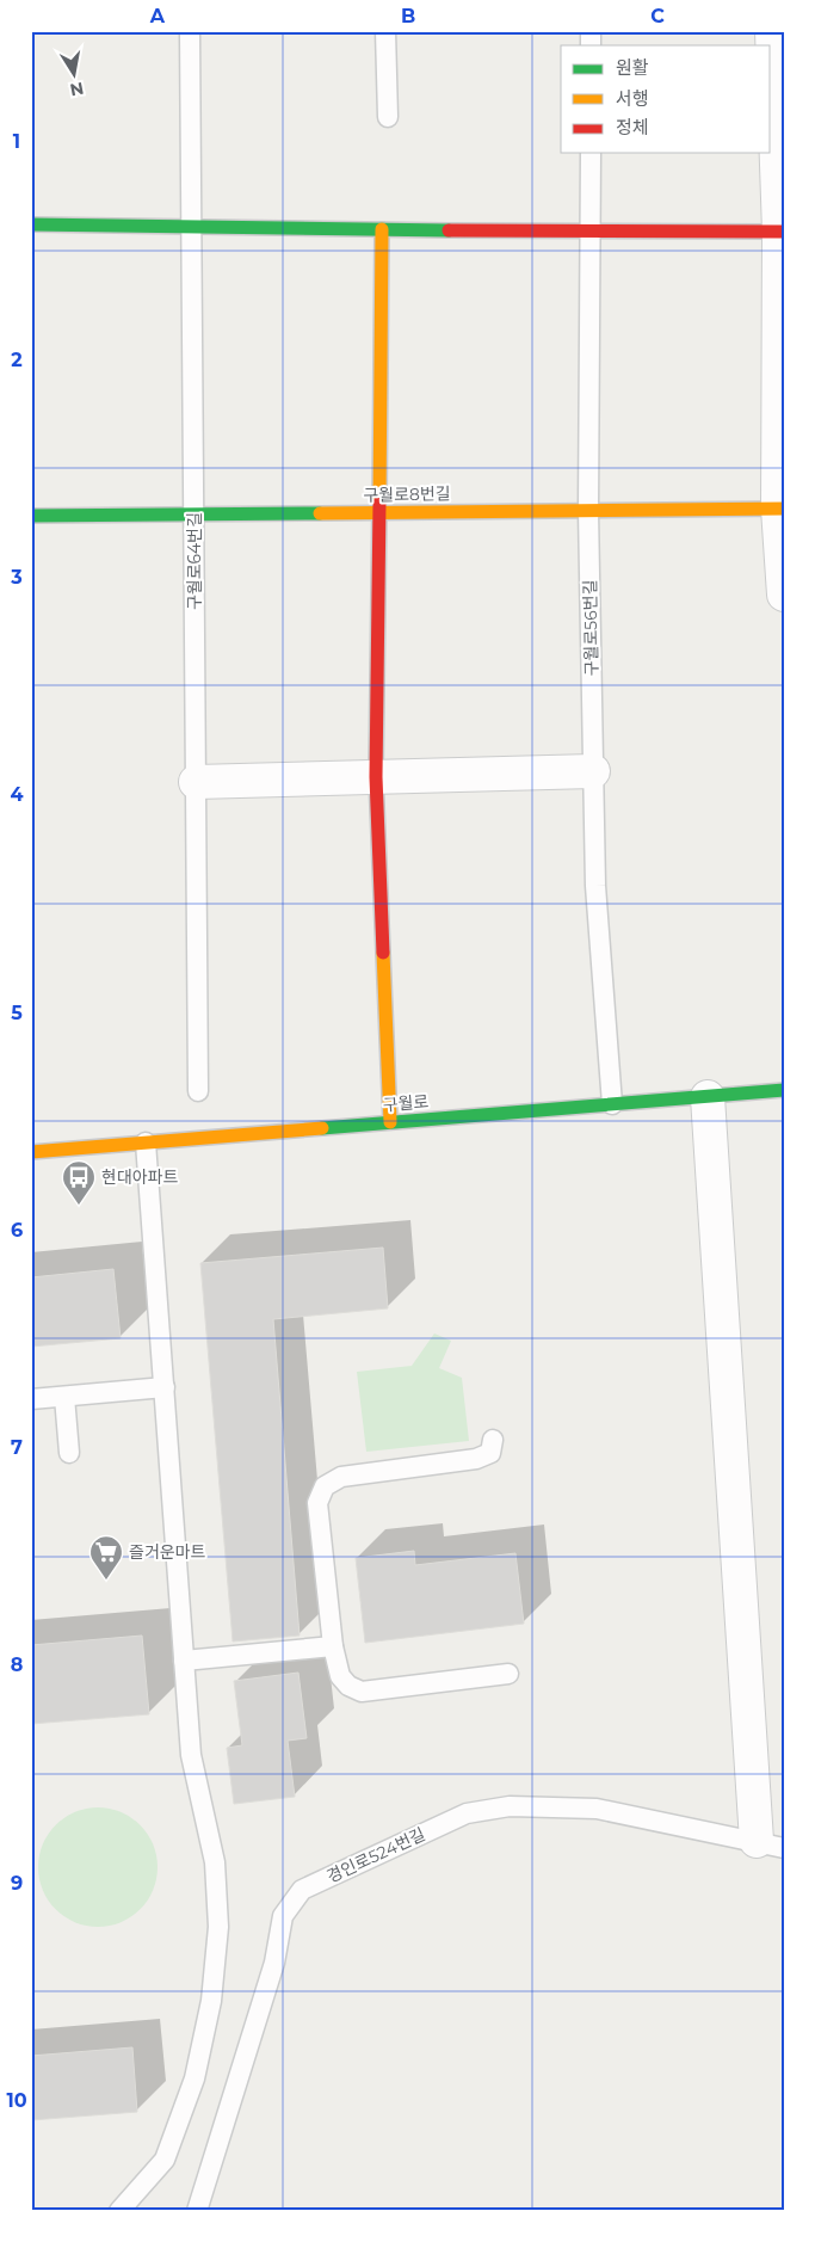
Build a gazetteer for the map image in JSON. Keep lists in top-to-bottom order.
{
  "streets": {
    "street": ["구월로8번길", "구월로"],
    "lane": ["구월로64번길", "구월로56번길", "경인로524번길"]
  },
  "crossings": [
    ["구월로8번길", "구월로64번길"],
    ["구월로8번길", "구월로56번길"],
    ["구월로56번길", "구월로"]
  ],
  "places": {
    "bus stop": ["현대아파트"],
    "supermarket": ["즐거운마트"]
  },
  "legend": ["원활", "서행", "정체"],
  "north": "bottom",
  "grid": {
    "columns": ["A", "B", "C"],
    "rows": [
      "1",
      "2",
      "3",
      "4",
      "5",
      "6",
      "7",
      "8",
      "9",
      "10"
    ]
  }
}
